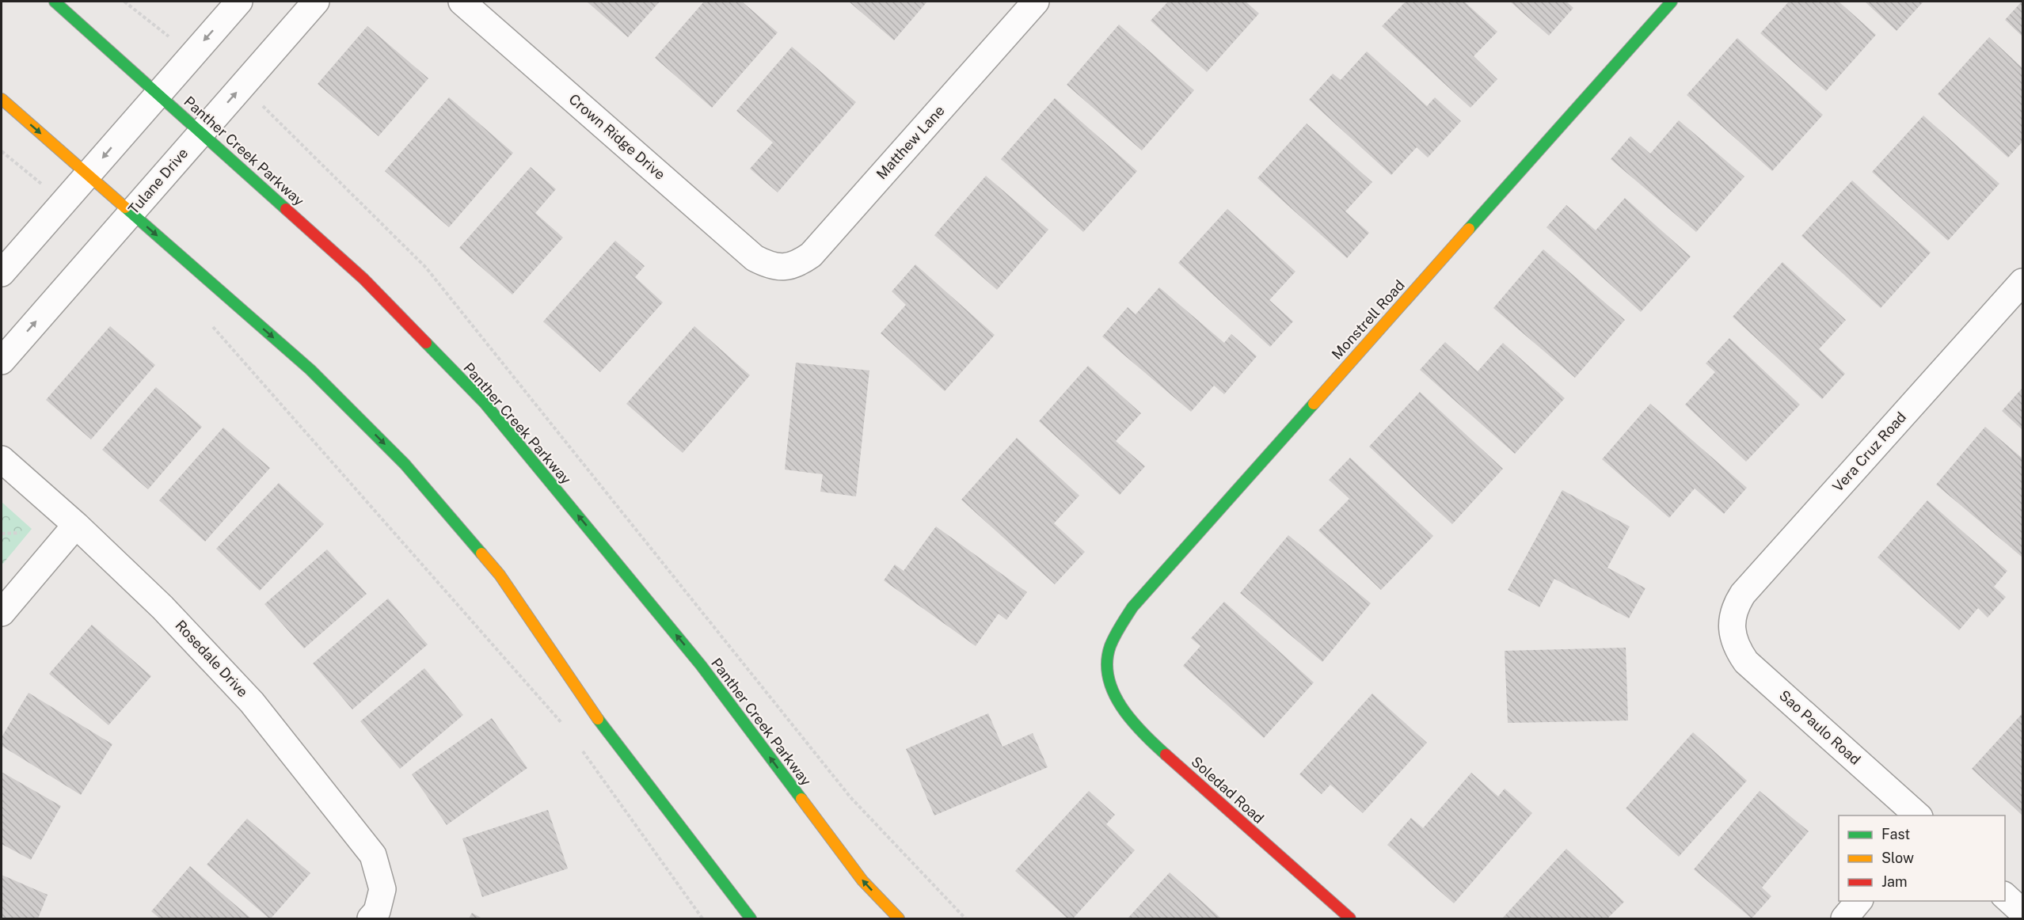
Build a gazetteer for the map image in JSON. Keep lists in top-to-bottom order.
{
  "streets": {
    "main road": ["Panther Creek Parkway", "Monstrell Road", "Soledad Road"],
    "street": [
      "Crown Ridge Drive",
      "Matthew Lane",
      "Tulane Drive",
      "Vera Cruz Road",
      "Rosedale Drive",
      "Sao Paulo Road"
    ]
  },
  "crossings": [
    ["Crown Ridge Drive", "Matthew Lane"],
    ["Panther Creek Parkway", "Tulane Drive"],
    ["Monstrell Road", "Soledad Road"],
    ["Vera Cruz Road", "Sao Paulo Road"]
  ],
  "one_way": ["Panther Creek Parkway"],
  "legend": ["Fast", "Slow", "Jam"]
}
